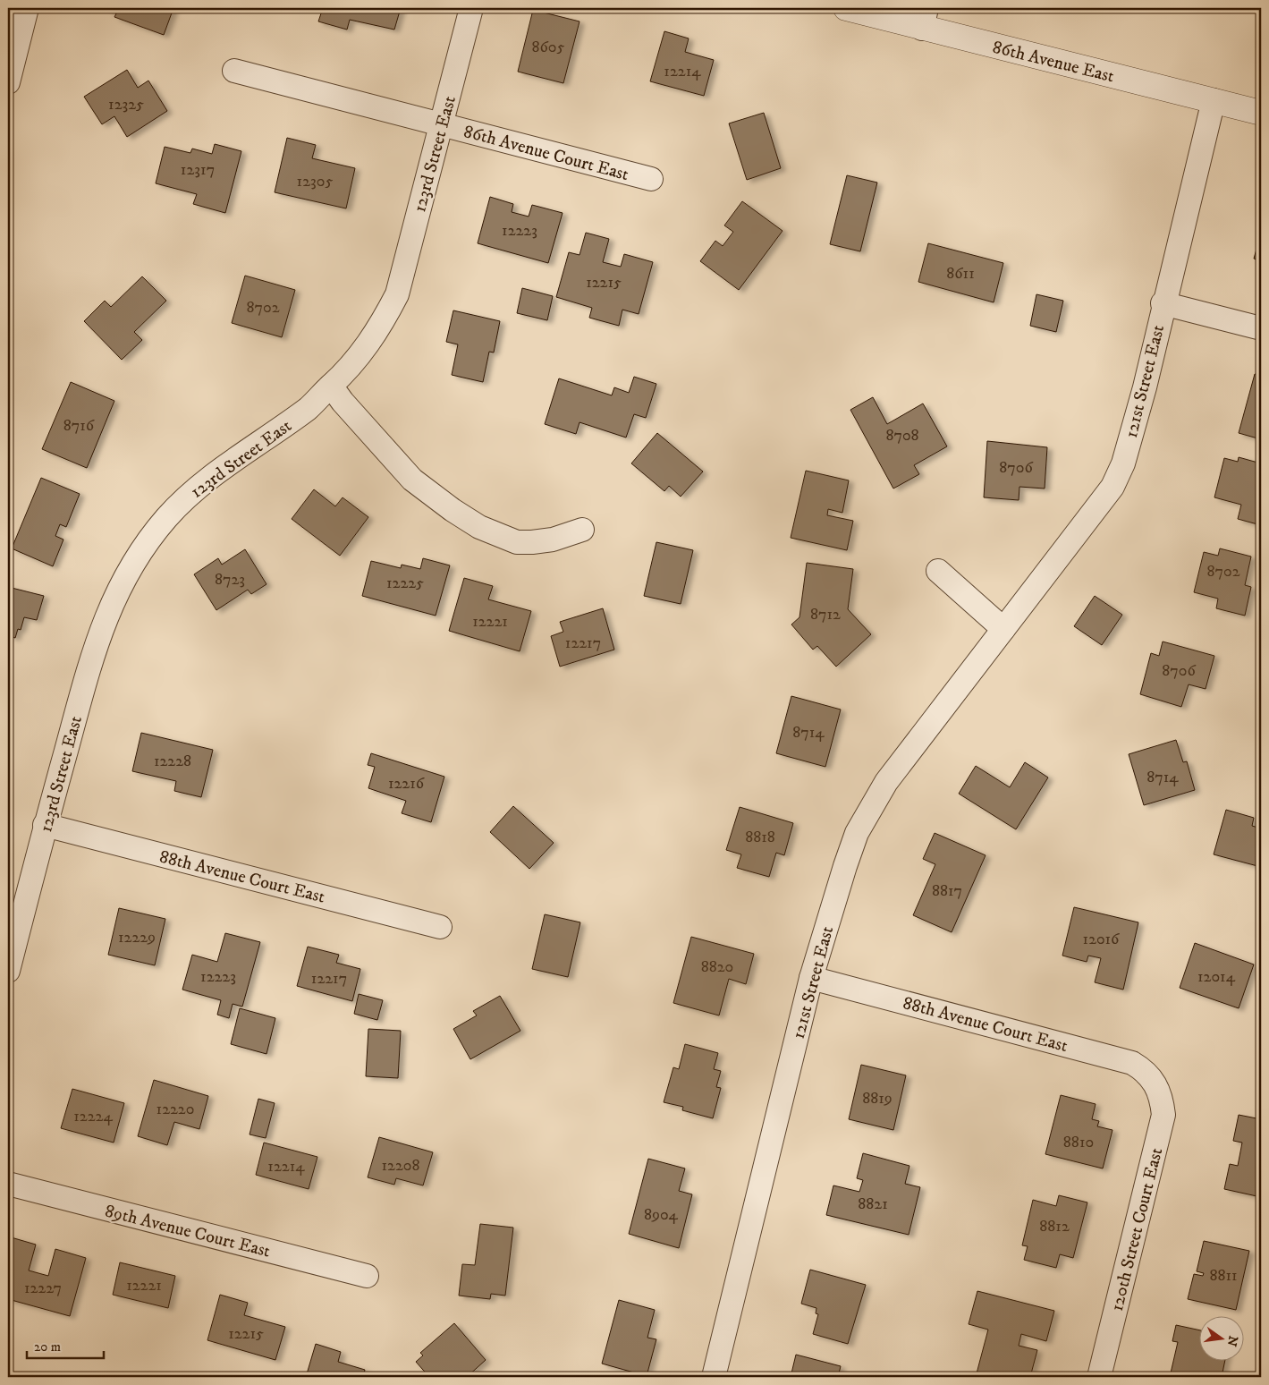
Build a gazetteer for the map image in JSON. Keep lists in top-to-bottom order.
{
  "streets": {
    "street": [
      "86th Avenue East",
      "86th Avenue Court East",
      "123rd Street East",
      "121st Street East",
      "88th Avenue Court East",
      "120th Street Court East",
      "89th Avenue Court East"
    ]
  },
  "crossings": [
    ["86th Avenue East", "121st Street East"],
    ["86th Avenue Court East", "123rd Street East"],
    ["123rd Street East", "88th Avenue Court East"],
    ["121st Street East", "88th Avenue Court East"],
    ["88th Avenue Court East", "120th Street Court East"]
  ],
  "house_numbers": [
    "8605",
    "12214",
    "12325",
    "12317",
    "12305",
    "12223",
    "8611",
    "12215",
    "8702",
    "8716",
    "8708",
    "8706",
    "8702",
    "8723",
    "12225",
    "8712",
    "12221",
    "12217",
    "8706",
    "8714",
    "12228",
    "8714",
    "12216",
    "8818",
    "8817",
    "12229",
    "12016",
    "8820",
    "12223",
    "12014",
    "12217",
    "8819",
    "12220",
    "12224",
    "8810",
    "12208",
    "12214",
    "8821",
    "8904",
    "8812",
    "8811",
    "12221",
    "12227",
    "12215"
  ],
  "scale_bar": "20 m",
  "north": "right"
}
